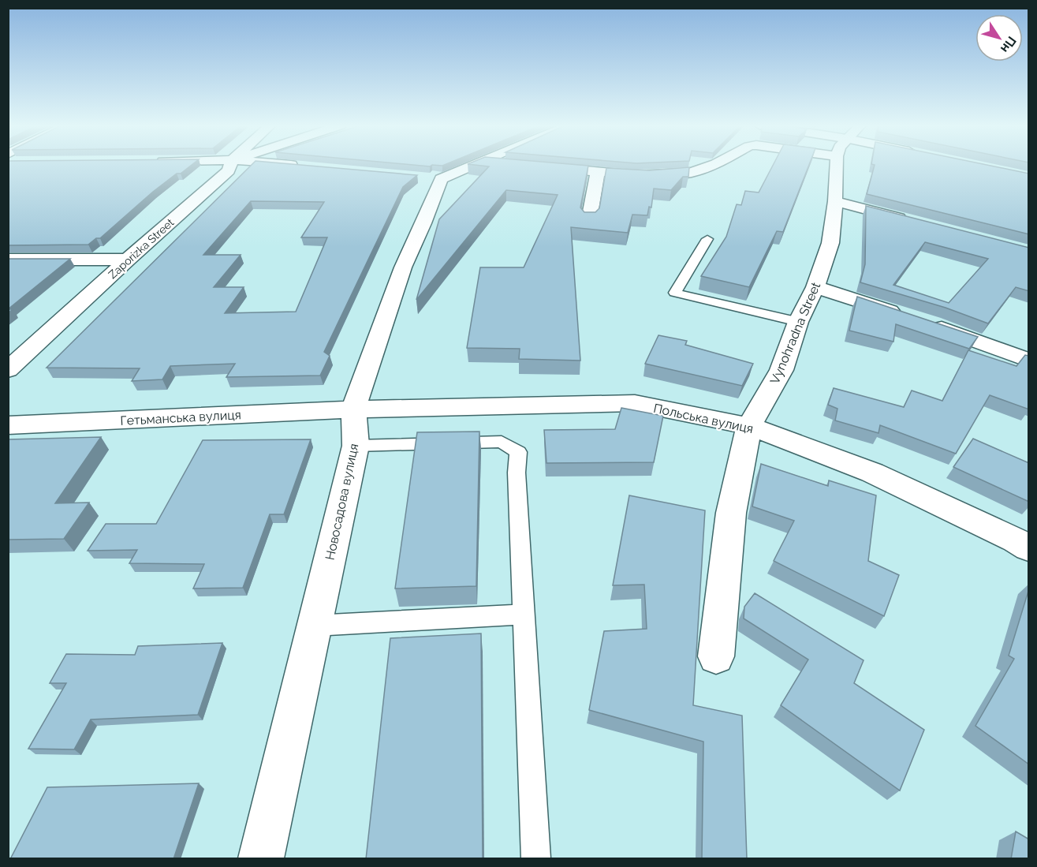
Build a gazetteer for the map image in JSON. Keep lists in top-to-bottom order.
{
  "streets": {
    "street": [
      "Zaporizka Street",
      "Vynohradna Street",
      "Гетьманська вулиця",
      "Польська вулиця",
      "Новосадова вулиця"
    ]
  },
  "crossings": [
    ["Vynohradna Street", "Польська вулиця"],
    ["Гетьманська вулиця", "Польська вулиця"],
    ["Гетьманська вулиця", "Новосадова вулиця"],
    ["Польська вулиця", "Новосадова вулиця"]
  ],
  "north": "bottom right"
}
